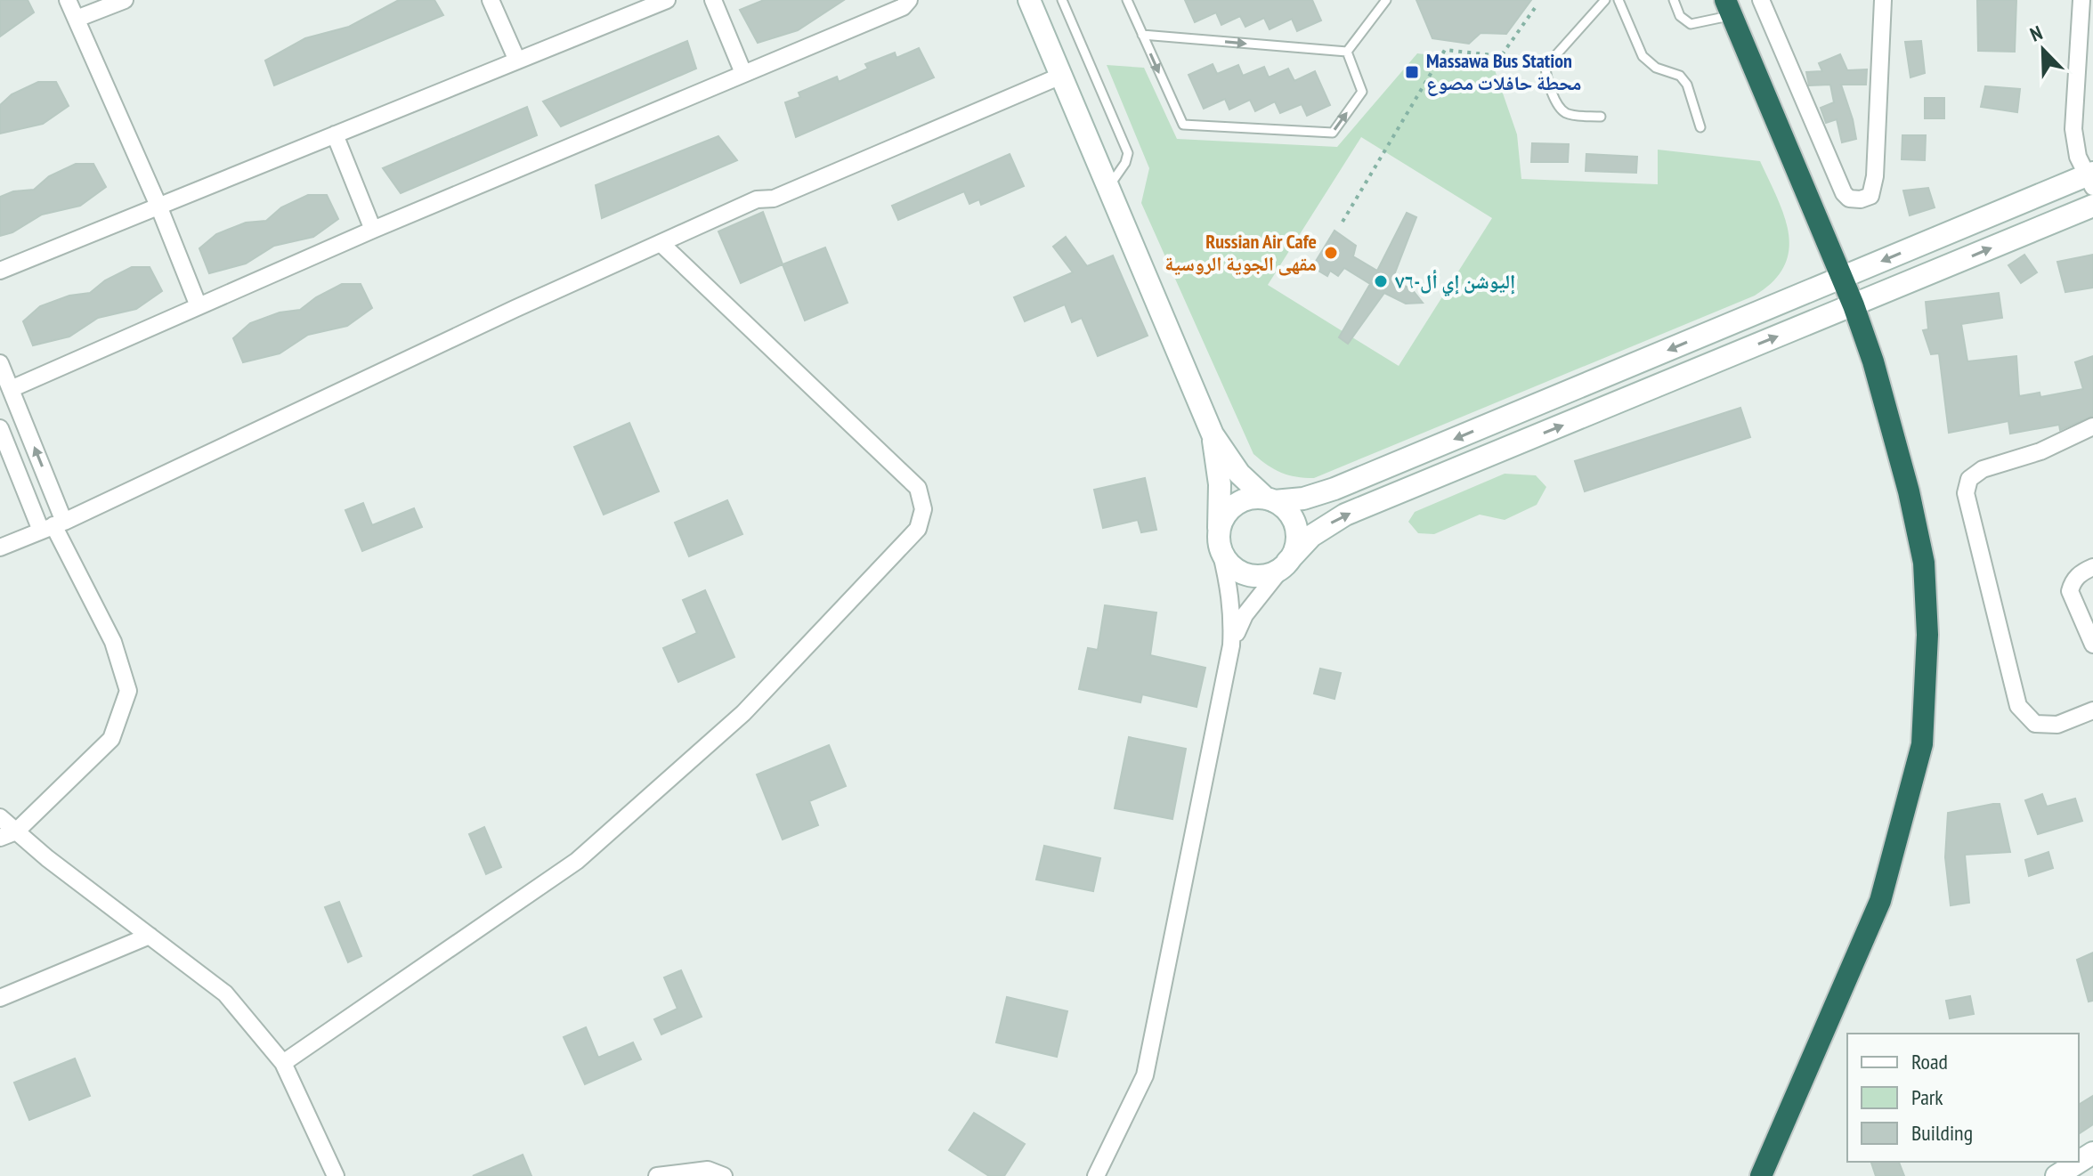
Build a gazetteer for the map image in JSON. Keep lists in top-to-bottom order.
{
  "places": {
    "transit": ["Massawa Bus Station محطة حافلات مصوع"],
    "other": ["Russian Air Cafe مقهى الجوية الروسية", "إليوشن إي أل-٧٦"]
  },
  "legend": ["Road", "Park", "Building"],
  "north": "top left"
}
